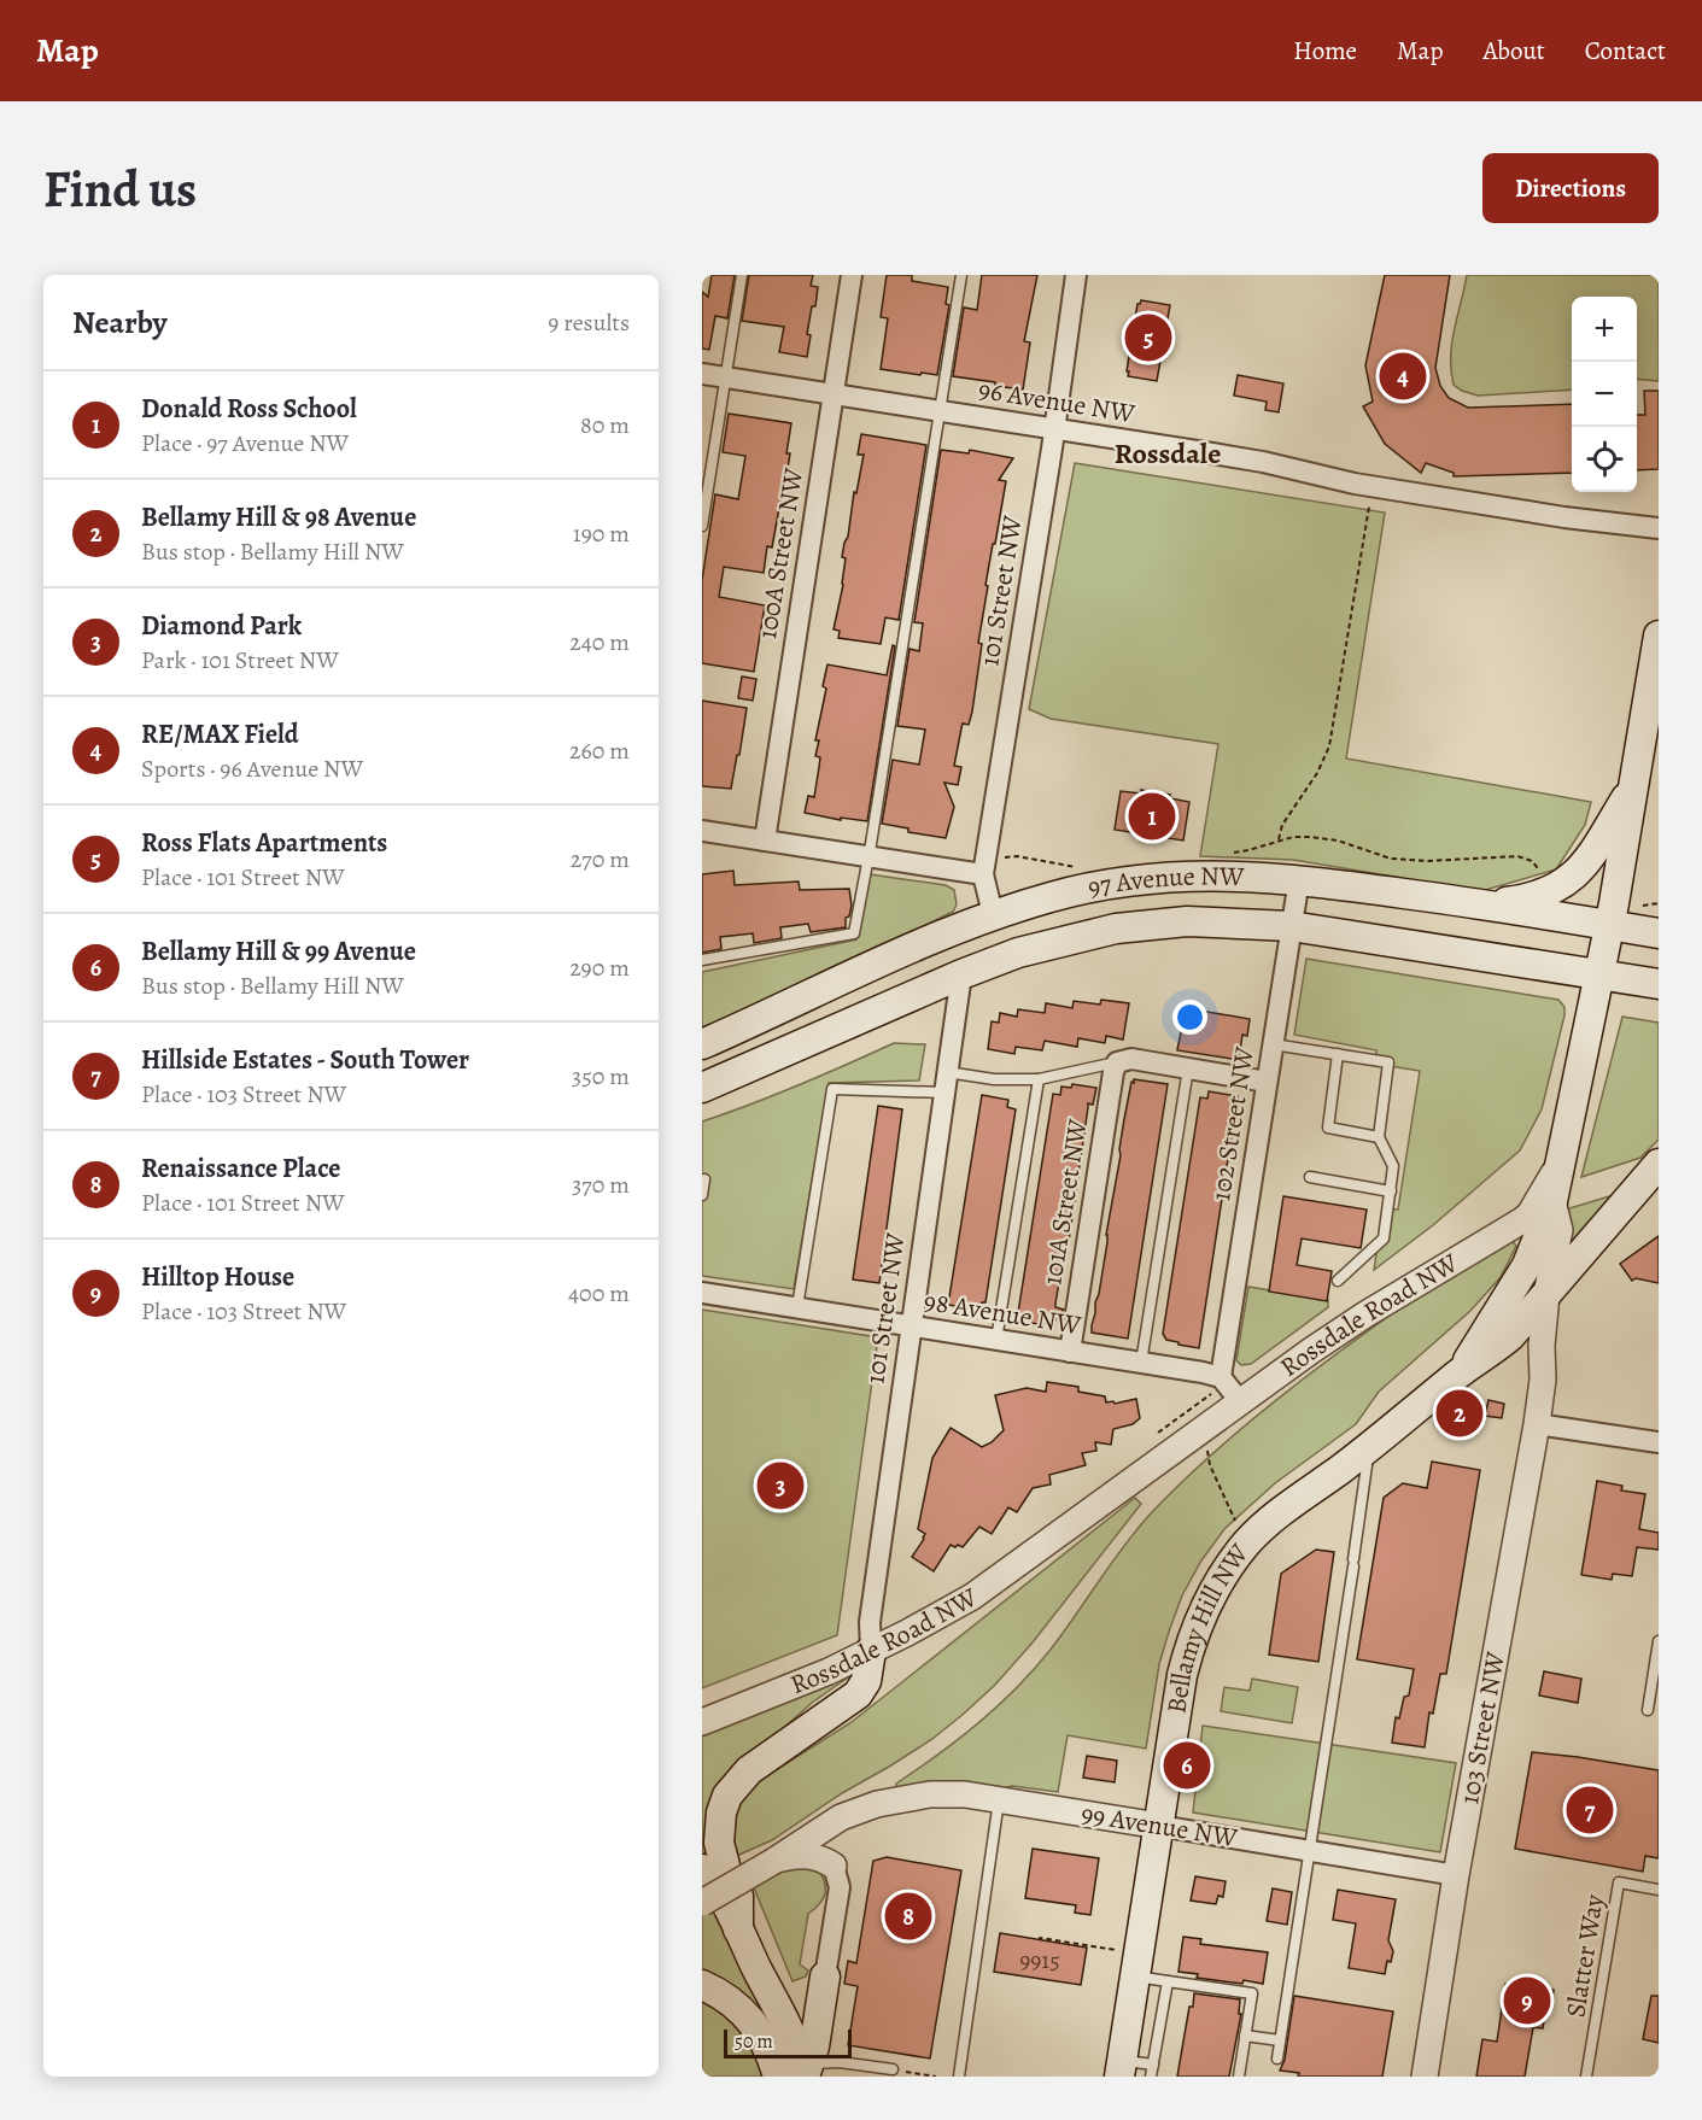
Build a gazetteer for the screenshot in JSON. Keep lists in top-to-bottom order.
{
  "streets": {
    "main road": ["97 Avenue NW", "Rossdale Road NW", "Bellamy Hill NW"],
    "street": [
      "96 Avenue NW",
      "100A Street NW",
      "101 Street NW",
      "102 Street NW",
      "101A Street NW",
      "98 Avenue NW",
      "103 Street NW",
      "99 Avenue NW"
    ],
    "lane": ["Slatter Way"]
  },
  "crossings": [
    ["96 Avenue NW", "100A Street NW"],
    ["96 Avenue NW", "101 Street NW"],
    ["101 Street NW", "97 Avenue NW"],
    ["101 Street NW", "98 Avenue NW"],
    ["101 Street NW", "Rossdale Road NW"],
    ["97 Avenue NW", "102 Street NW"],
    ["97 Avenue NW", "Rossdale Road NW"],
    ["102 Street NW", "98 Avenue NW"],
    ["101A Street NW", "98 Avenue NW"],
    ["Rossdale Road NW", "Bellamy Hill NW"],
    ["Bellamy Hill NW", "103 Street NW"],
    ["Bellamy Hill NW", "99 Avenue NW"],
    ["103 Street NW", "99 Avenue NW"]
  ],
  "districts": ["Rossdale"],
  "house_numbers": ["9915"],
  "scale_bar": "50 m",
  "page": {
    "header": "Map",
    "nav": [
      "Home",
      "Map",
      "About",
      "Contact"
    ],
    "buttons": "Directions",
    "title": "Find us",
    "heading": ["Nearby", "9 results"],
    "map_buttons": ["+", "−"],
    "pins": [
      "5",
      "4",
      "1",
      "2",
      "3",
      "6",
      "7",
      "8",
      "9"
    ],
    "list": [
      {
        "mark": "1",
        "name": "Donald Ross School",
        "note": "Place · 97 Avenue NW",
        "value": "80 m"
      },
      {
        "mark": "2",
        "name": "Bellamy Hill & 98 Avenue",
        "note": "Bus stop · Bellamy Hill NW",
        "value": "190 m"
      },
      {
        "mark": "3",
        "name": "Diamond Park",
        "note": "Park · 101 Street NW",
        "value": "240 m"
      },
      {
        "mark": "4",
        "name": "RE/MAX Field",
        "note": "Sports · 96 Avenue NW",
        "value": "260 m"
      },
      {
        "mark": "5",
        "name": "Ross Flats Apartments",
        "note": "Place · 101 Street NW",
        "value": "270 m"
      },
      {
        "mark": "6",
        "name": "Bellamy Hill & 99 Avenue",
        "note": "Bus stop · Bellamy Hill NW",
        "value": "290 m"
      },
      {
        "mark": "7",
        "name": "Hillside Estates - South Tower",
        "note": "Place · 103 Street NW",
        "value": "350 m"
      },
      {
        "mark": "8",
        "name": "Renaissance Place",
        "note": "Place · 101 Street NW",
        "value": "370 m"
      },
      {
        "mark": "9",
        "name": "Hilltop House",
        "note": "Place · 103 Street NW",
        "value": "400 m"
      }
    ],
    "scale": "50 m"
  }
}
